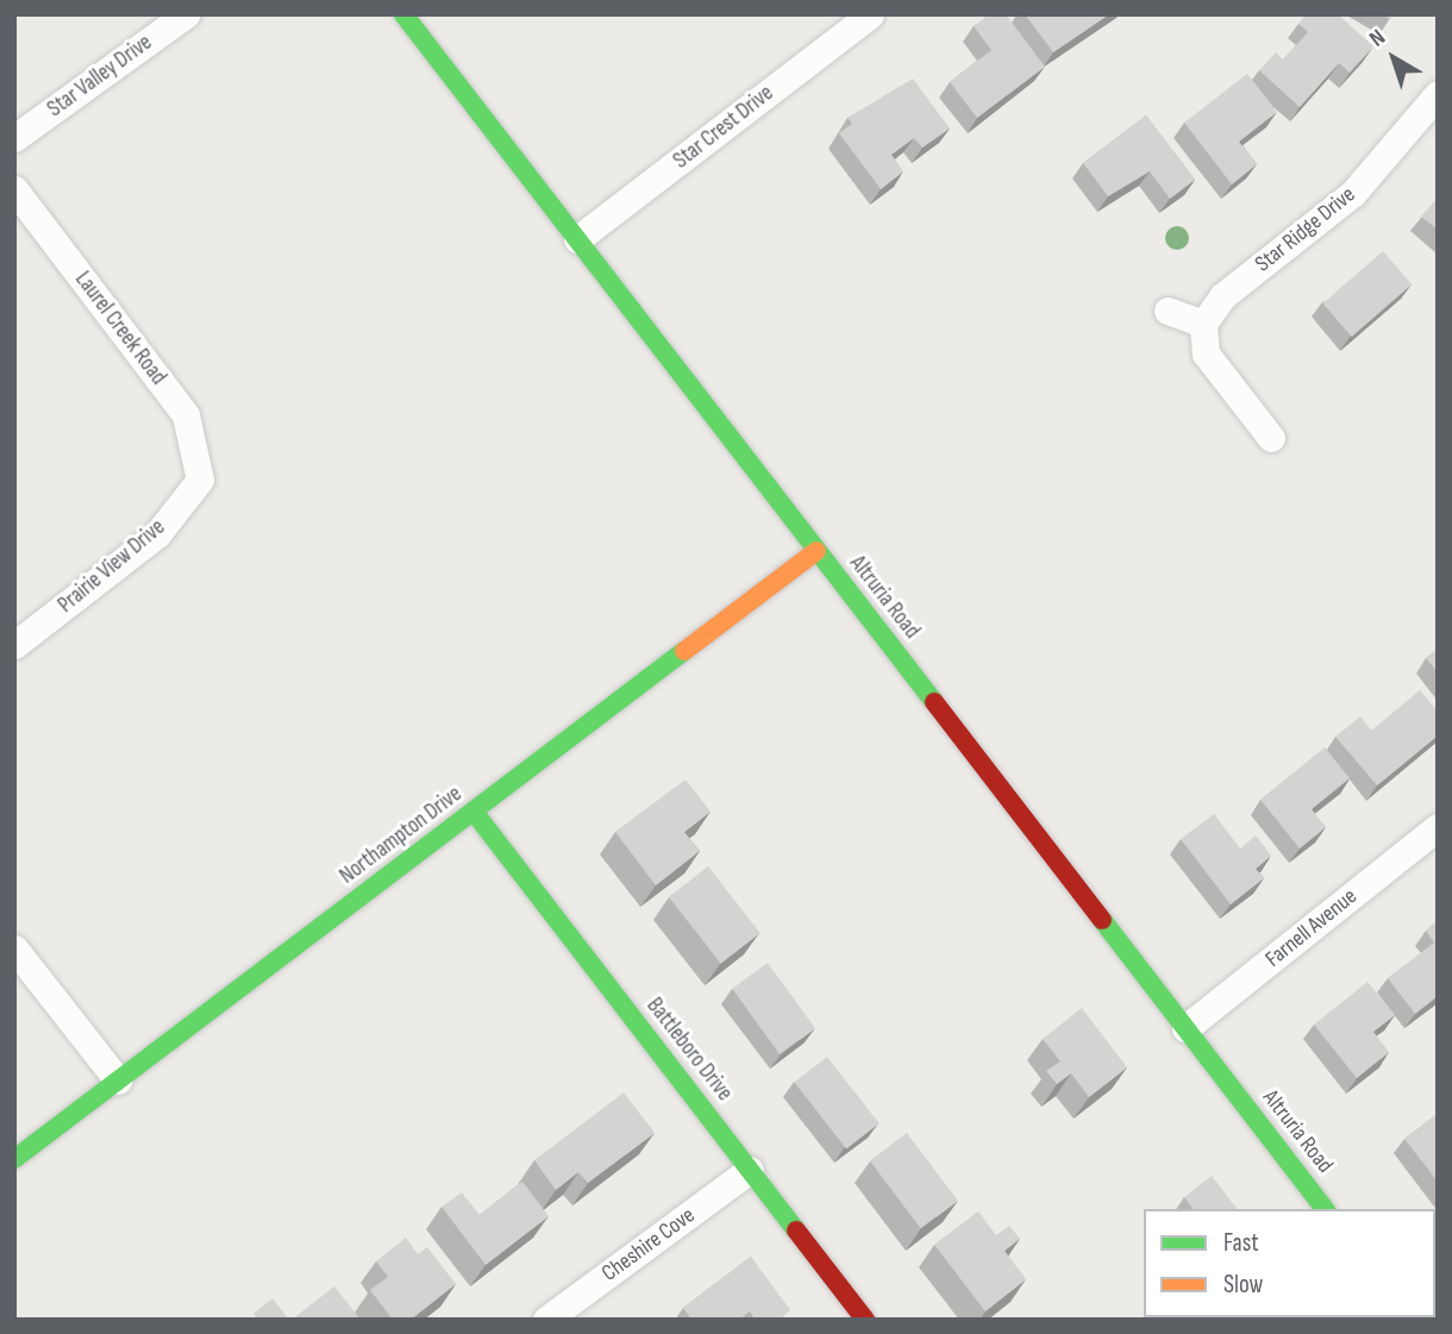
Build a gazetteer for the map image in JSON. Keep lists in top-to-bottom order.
{
  "streets": {
    "street": [
      "Star Valley Drive",
      "Star Crest Drive",
      "Star Ridge Drive",
      "Laurel Creek Road",
      "Prairie View Drive",
      "Altruria Road",
      "Northampton Drive",
      "Farnell Avenue",
      "Battleboro Drive",
      "Cheshire Cove"
    ]
  },
  "crossings": [
    ["Star Crest Drive", "Altruria Road"],
    ["Laurel Creek Road", "Prairie View Drive"],
    ["Altruria Road", "Northampton Drive"],
    ["Altruria Road", "Farnell Avenue"],
    ["Northampton Drive", "Battleboro Drive"],
    ["Battleboro Drive", "Cheshire Cove"]
  ],
  "legend": ["Fast", "Slow"],
  "north": "top left"
}
